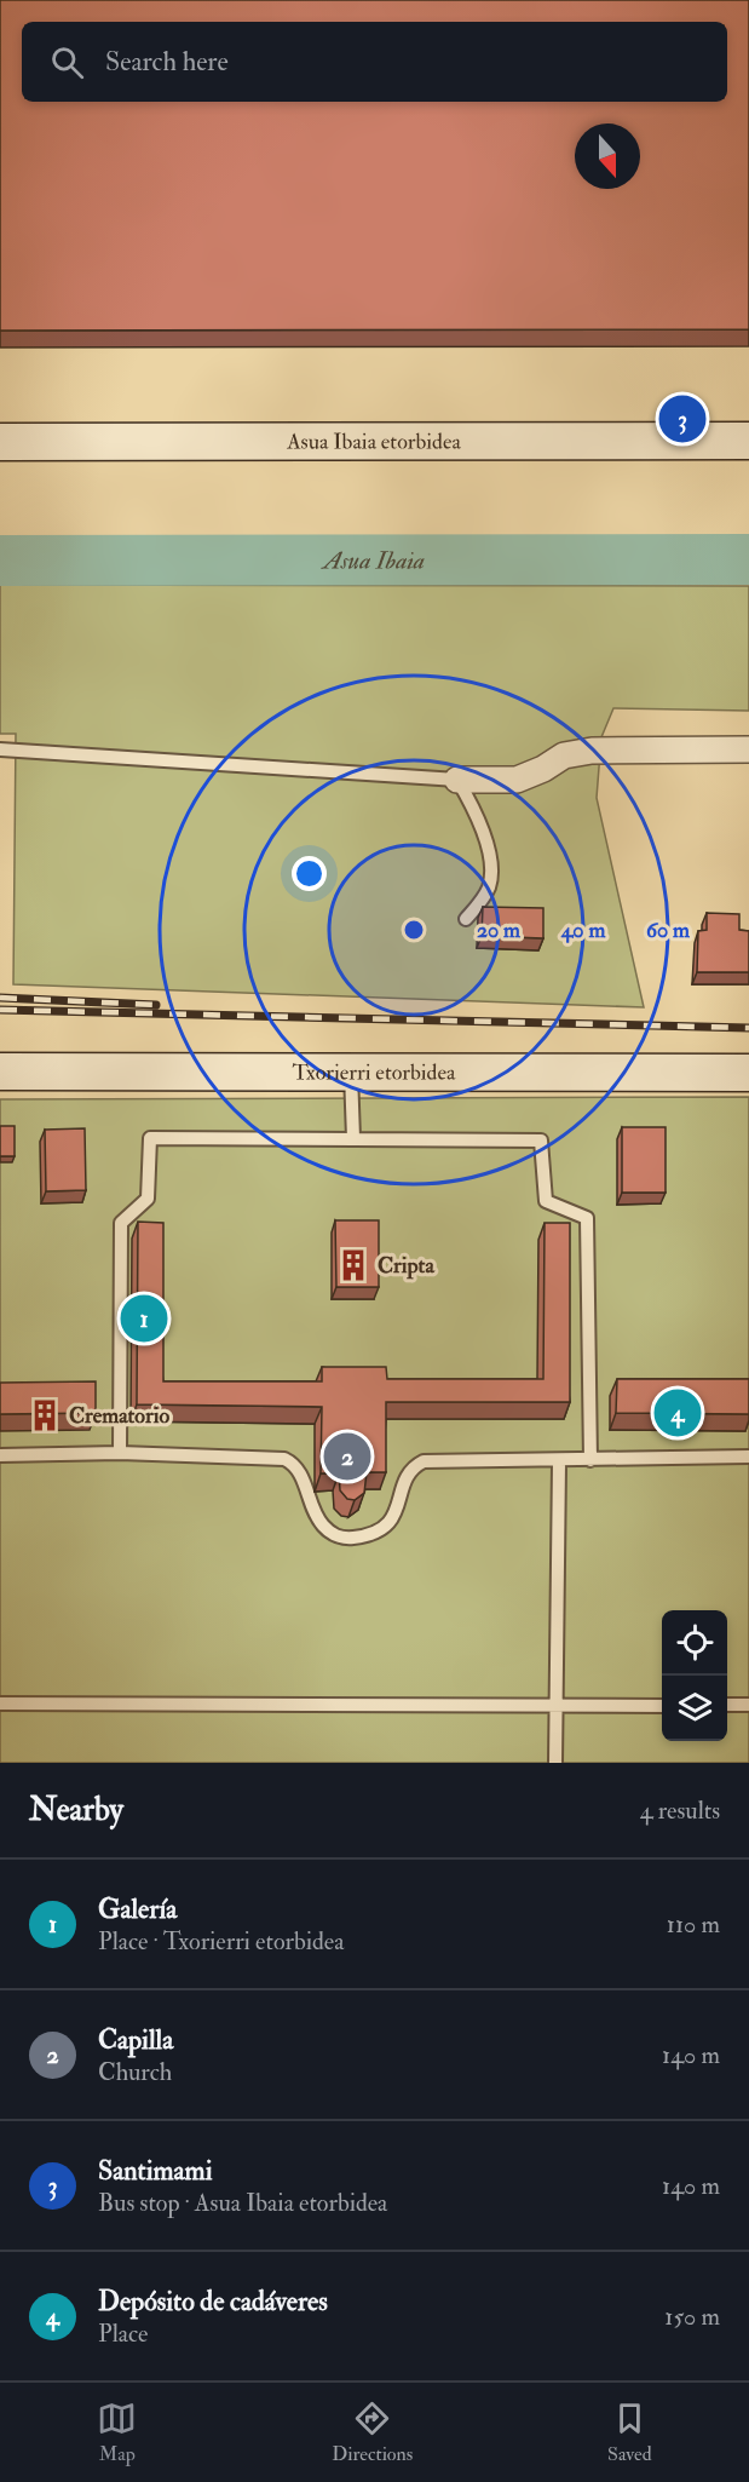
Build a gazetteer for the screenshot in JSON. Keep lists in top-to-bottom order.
{
  "streets": {
    "street": ["Asua Ibaia etorbidea", "Txorierri etorbidea"]
  },
  "water": ["Asua Ibaia"],
  "places": {
    "building": ["Cripta", "Crematorio"]
  },
  "north": "bottom",
  "page": {
    "search": "Search here",
    "pins": [
      "3",
      "1",
      "4",
      "2"
    ],
    "heading": ["Nearby", "4 results"],
    "list": [
      {
        "mark": "1",
        "name": "Galería",
        "note": "Place · Txorierri etorbidea",
        "value": "110 m"
      },
      {
        "mark": "2",
        "name": "Capilla",
        "note": "Church",
        "value": "140 m"
      },
      {
        "mark": "3",
        "name": "Santimami",
        "note": "Bus stop · Asua Ibaia etorbidea",
        "value": "140 m"
      },
      {
        "mark": "4",
        "name": "Depósito de cadáveres",
        "note": "Place",
        "value": "150 m"
      }
    ],
    "nav": ["Map", "Directions", "Saved"]
  },
  "rings": ["20 m", "40 m", "60 m"]
}
